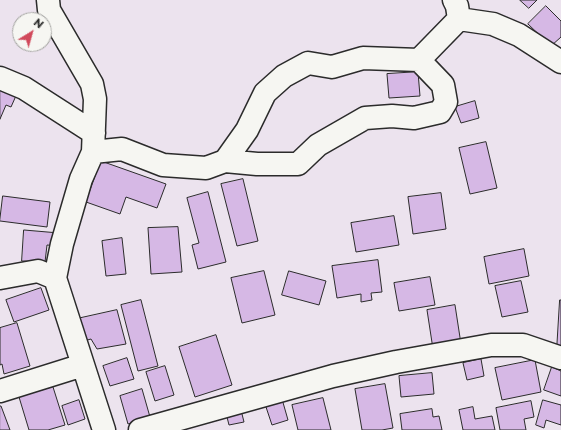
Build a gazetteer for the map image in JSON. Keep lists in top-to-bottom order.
{
  "north": "top right"
}
